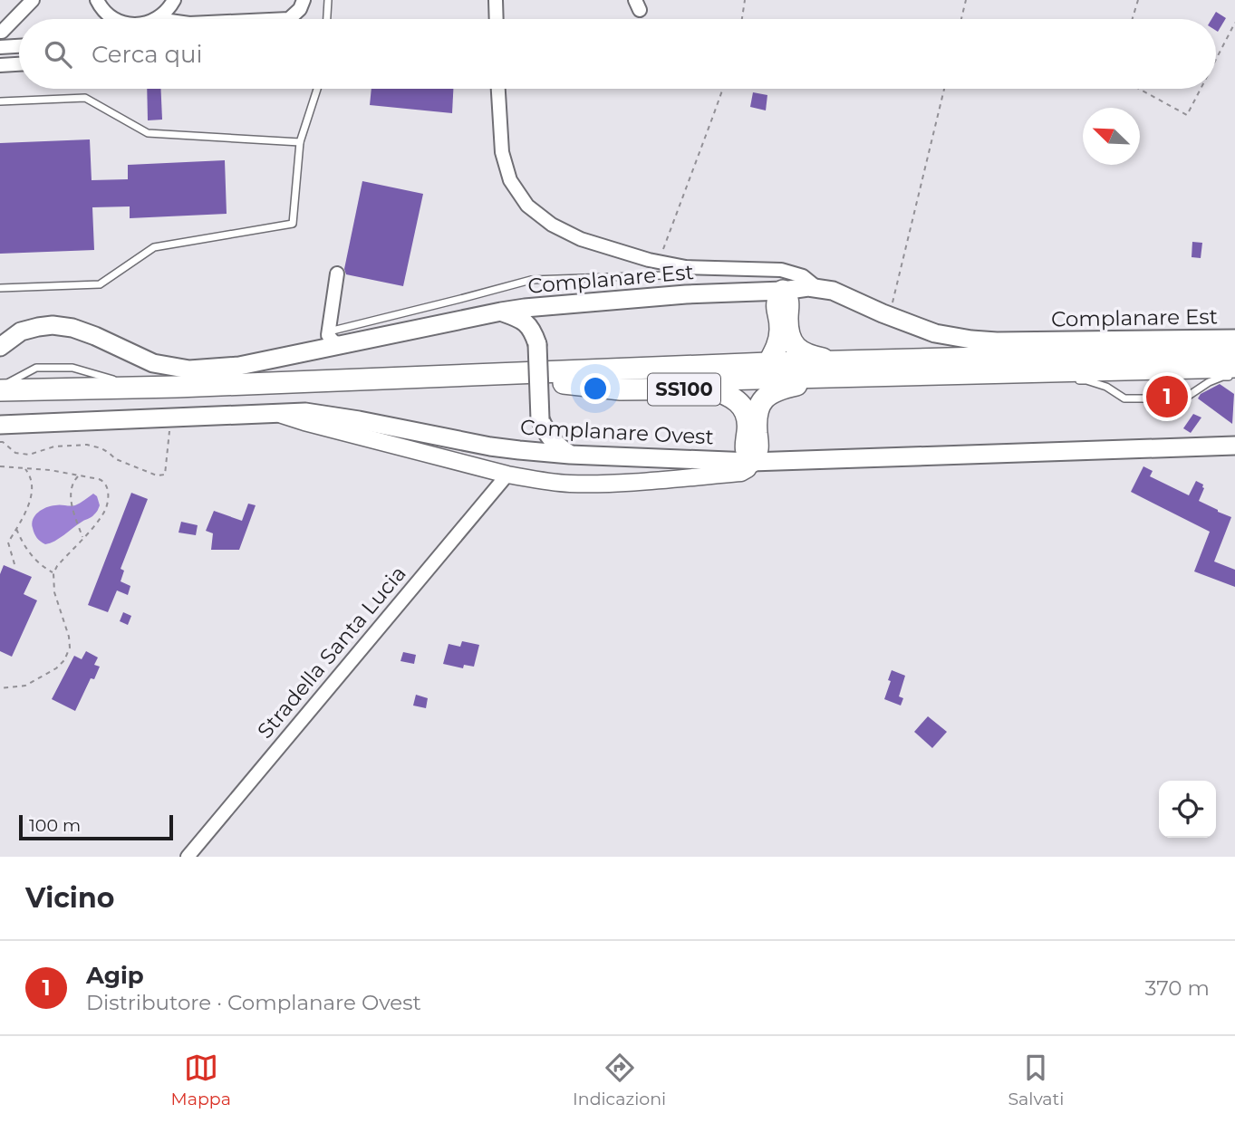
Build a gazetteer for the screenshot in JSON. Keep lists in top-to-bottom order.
{
  "streets": {
    "highway": ["SS100"],
    "main road": ["Complanare Est", "Complanare Ovest"],
    "street": ["Stradella Santa Lucia"]
  },
  "crossings": [
    ["Complanare Est", "SS100"],
    ["SS100", "Complanare Ovest"]
  ],
  "scale_bar": "100 m",
  "north": "top left",
  "page": {
    "search": "Cerca qui",
    "pins": "1",
    "scale": "100 m",
    "heading": "Vicino",
    "list": [
      {
        "mark": "1",
        "name": "Agip",
        "note": "Distributore · Complanare Ovest",
        "value": "370 m"
      }
    ],
    "nav": ["Mappa", "Indicazioni", "Salvati"]
  }
}
